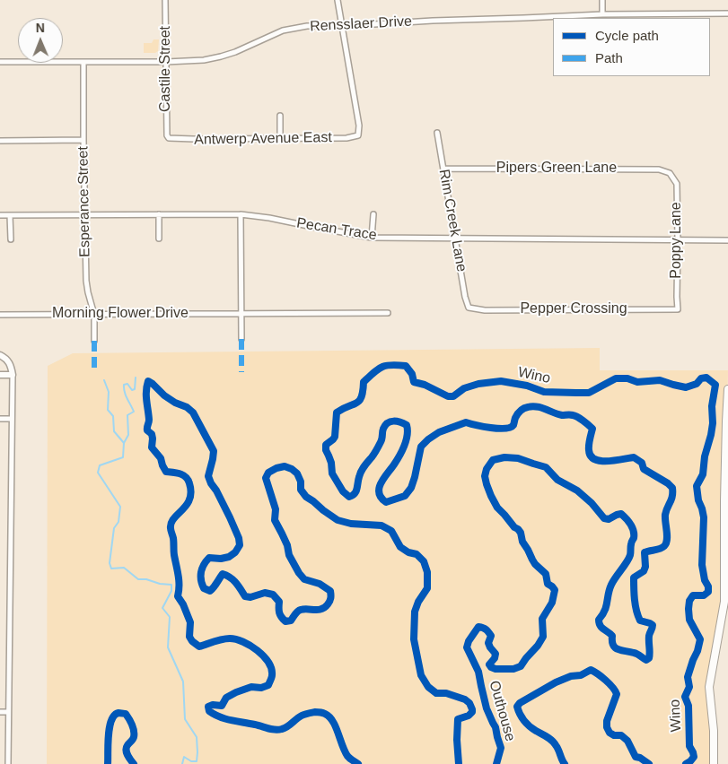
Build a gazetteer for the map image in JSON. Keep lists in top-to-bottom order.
{
  "streets": {
    "street": [
      "Rensslaer Drive",
      "Castile Street",
      "Antwerp Avenue East",
      "Pipers Green Lane",
      "Esperance Street",
      "Rim Creek Lane",
      "Pecan Trace",
      "Poppy Lane",
      "Pepper Crossing",
      "Morning Flower Drive"
    ],
    "cycle path": ["Wino", "Outhouse"]
  },
  "crossings": [
    ["Rensslaer Drive", "Castile Street"],
    ["Rensslaer Drive", "Antwerp Avenue East"],
    ["Rensslaer Drive", "Esperance Street"],
    ["Castile Street", "Antwerp Avenue East"],
    ["Pipers Green Lane", "Rim Creek Lane"],
    ["Pipers Green Lane", "Poppy Lane"],
    ["Esperance Street", "Pecan Trace"],
    ["Esperance Street", "Morning Flower Drive"],
    ["Rim Creek Lane", "Pecan Trace"],
    ["Rim Creek Lane", "Pepper Crossing"],
    ["Pecan Trace", "Poppy Lane"],
    ["Poppy Lane", "Pepper Crossing"]
  ],
  "legend": ["Cycle path", "Path"],
  "north": "top"
}
